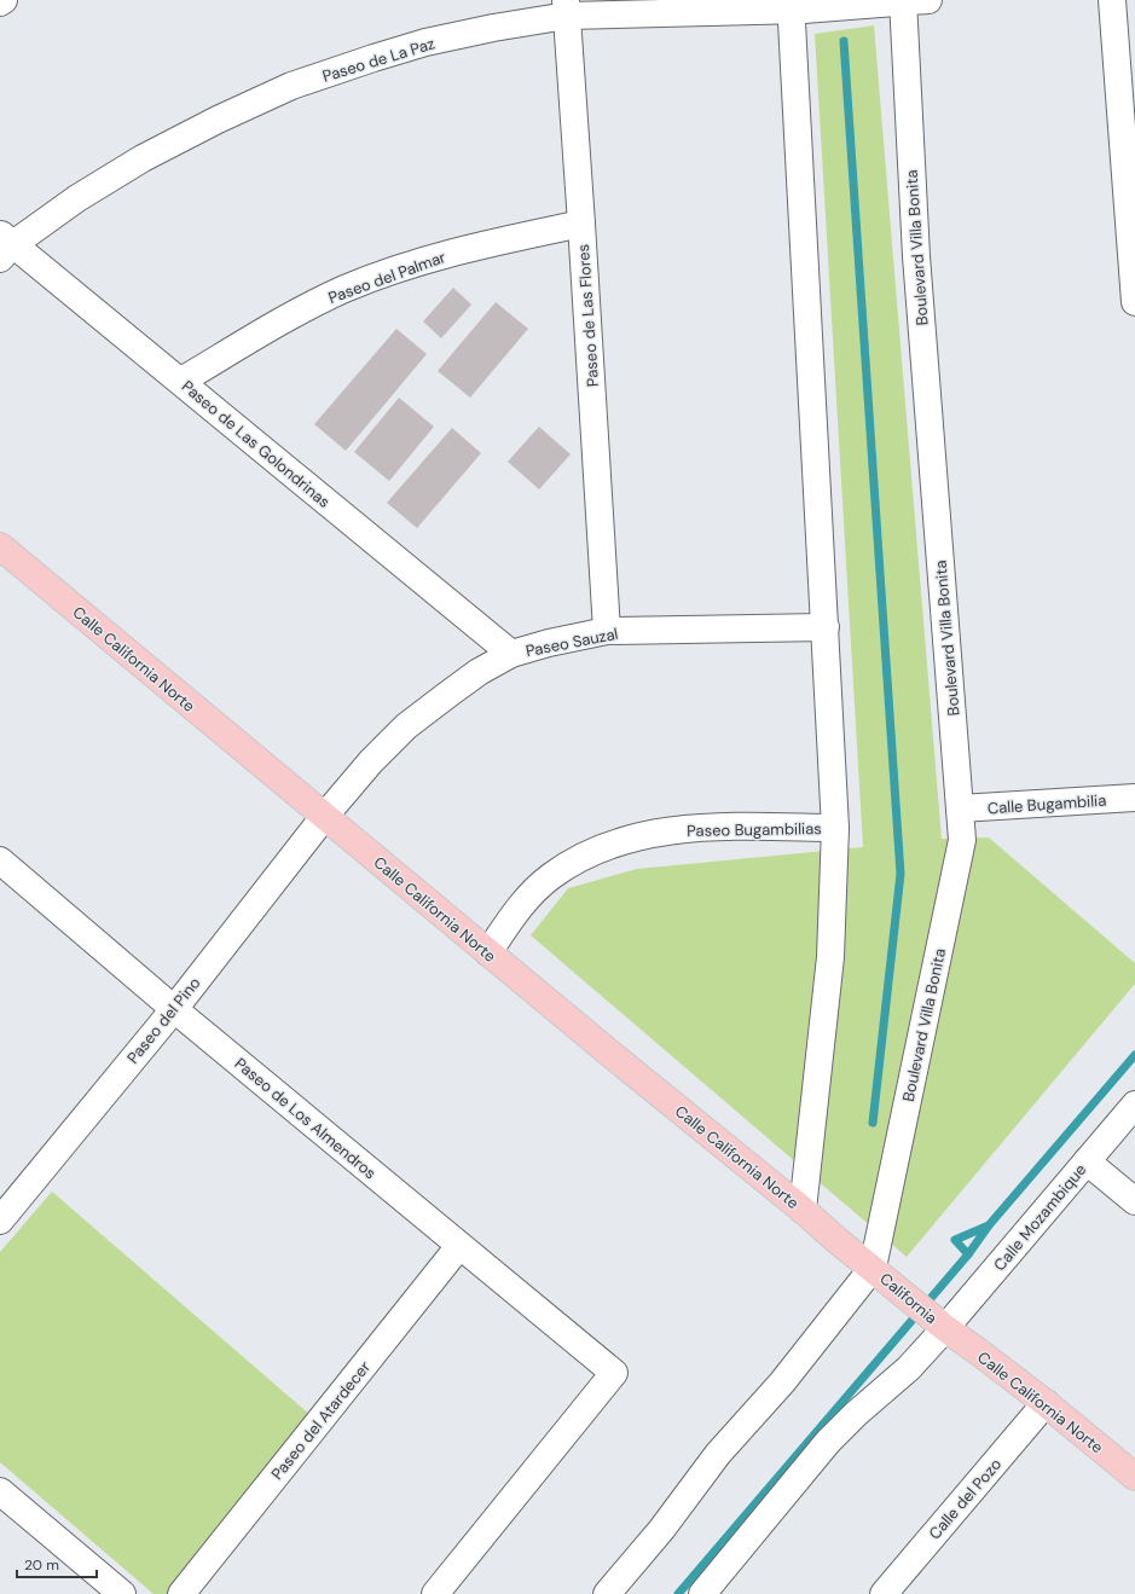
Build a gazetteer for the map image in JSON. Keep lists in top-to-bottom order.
{
  "streets": {
    "main road": ["Calle California Norte", "California"],
    "street": [
      "Paseo de La Paz",
      "Boulevard Villa Bonita",
      "Paseo del Palmar",
      "Paseo de Las Flores",
      "Paseo de Las Golondrinas",
      "Paseo Sauzal",
      "Calle Bugambilia",
      "Paseo Bugambilias",
      "Paseo del Pino",
      "Paseo de Los Almendros",
      "Calle Mozambique",
      "Paseo del Atardecer",
      "Calle del Pozo"
    ]
  },
  "crossings": [
    ["Paseo de La Paz", "Boulevard Villa Bonita"],
    ["Paseo de La Paz", "Paseo de Las Flores"],
    ["Paseo de La Paz", "Paseo de Las Golondrinas"],
    ["Boulevard Villa Bonita", "Calle California Norte"],
    ["Boulevard Villa Bonita", "Calle Bugambilia"],
    ["Boulevard Villa Bonita", "California"],
    ["Paseo del Palmar", "Paseo de Las Flores"],
    ["Paseo del Palmar", "Paseo de Las Golondrinas"],
    ["Paseo de Las Flores", "Paseo Sauzal"],
    ["Paseo de Las Golondrinas", "Paseo Sauzal"],
    ["Paseo Sauzal", "Calle California Norte"],
    ["Paseo Sauzal", "Paseo del Pino"],
    ["Calle California Norte", "Paseo Bugambilias"],
    ["Calle California Norte", "Paseo del Pino"],
    ["Calle California Norte", "Calle Mozambique"],
    ["Calle California Norte", "California"],
    ["Calle California Norte", "Calle del Pozo"],
    ["Paseo del Pino", "Paseo de Los Almendros"],
    ["Paseo de Los Almendros", "Paseo del Atardecer"],
    ["Calle Mozambique", "California"]
  ],
  "scale_bar": "20 m"
}
